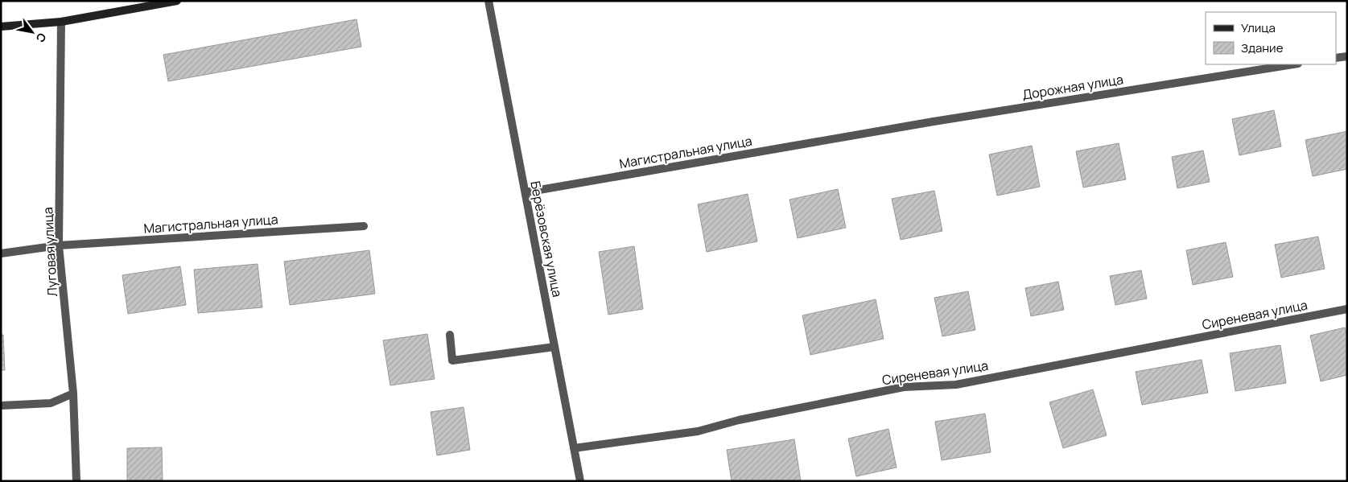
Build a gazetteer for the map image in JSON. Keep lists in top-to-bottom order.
{
  "streets": {
    "street": [
      "Дорожная улица",
      "Магистральная улица",
      "Берёзовская улица",
      "Луговая улица",
      "Сиреневая улица"
    ]
  },
  "crossings": [
    ["Дорожная улица", "Магистральная улица"],
    ["Магистральная улица", "Берёзовская улица"],
    ["Магистральная улица", "Луговая улица"],
    ["Берёзовская улица", "Сиреневая улица"]
  ],
  "legend": ["Улица", "Здание"],
  "north": "bottom right"
}
